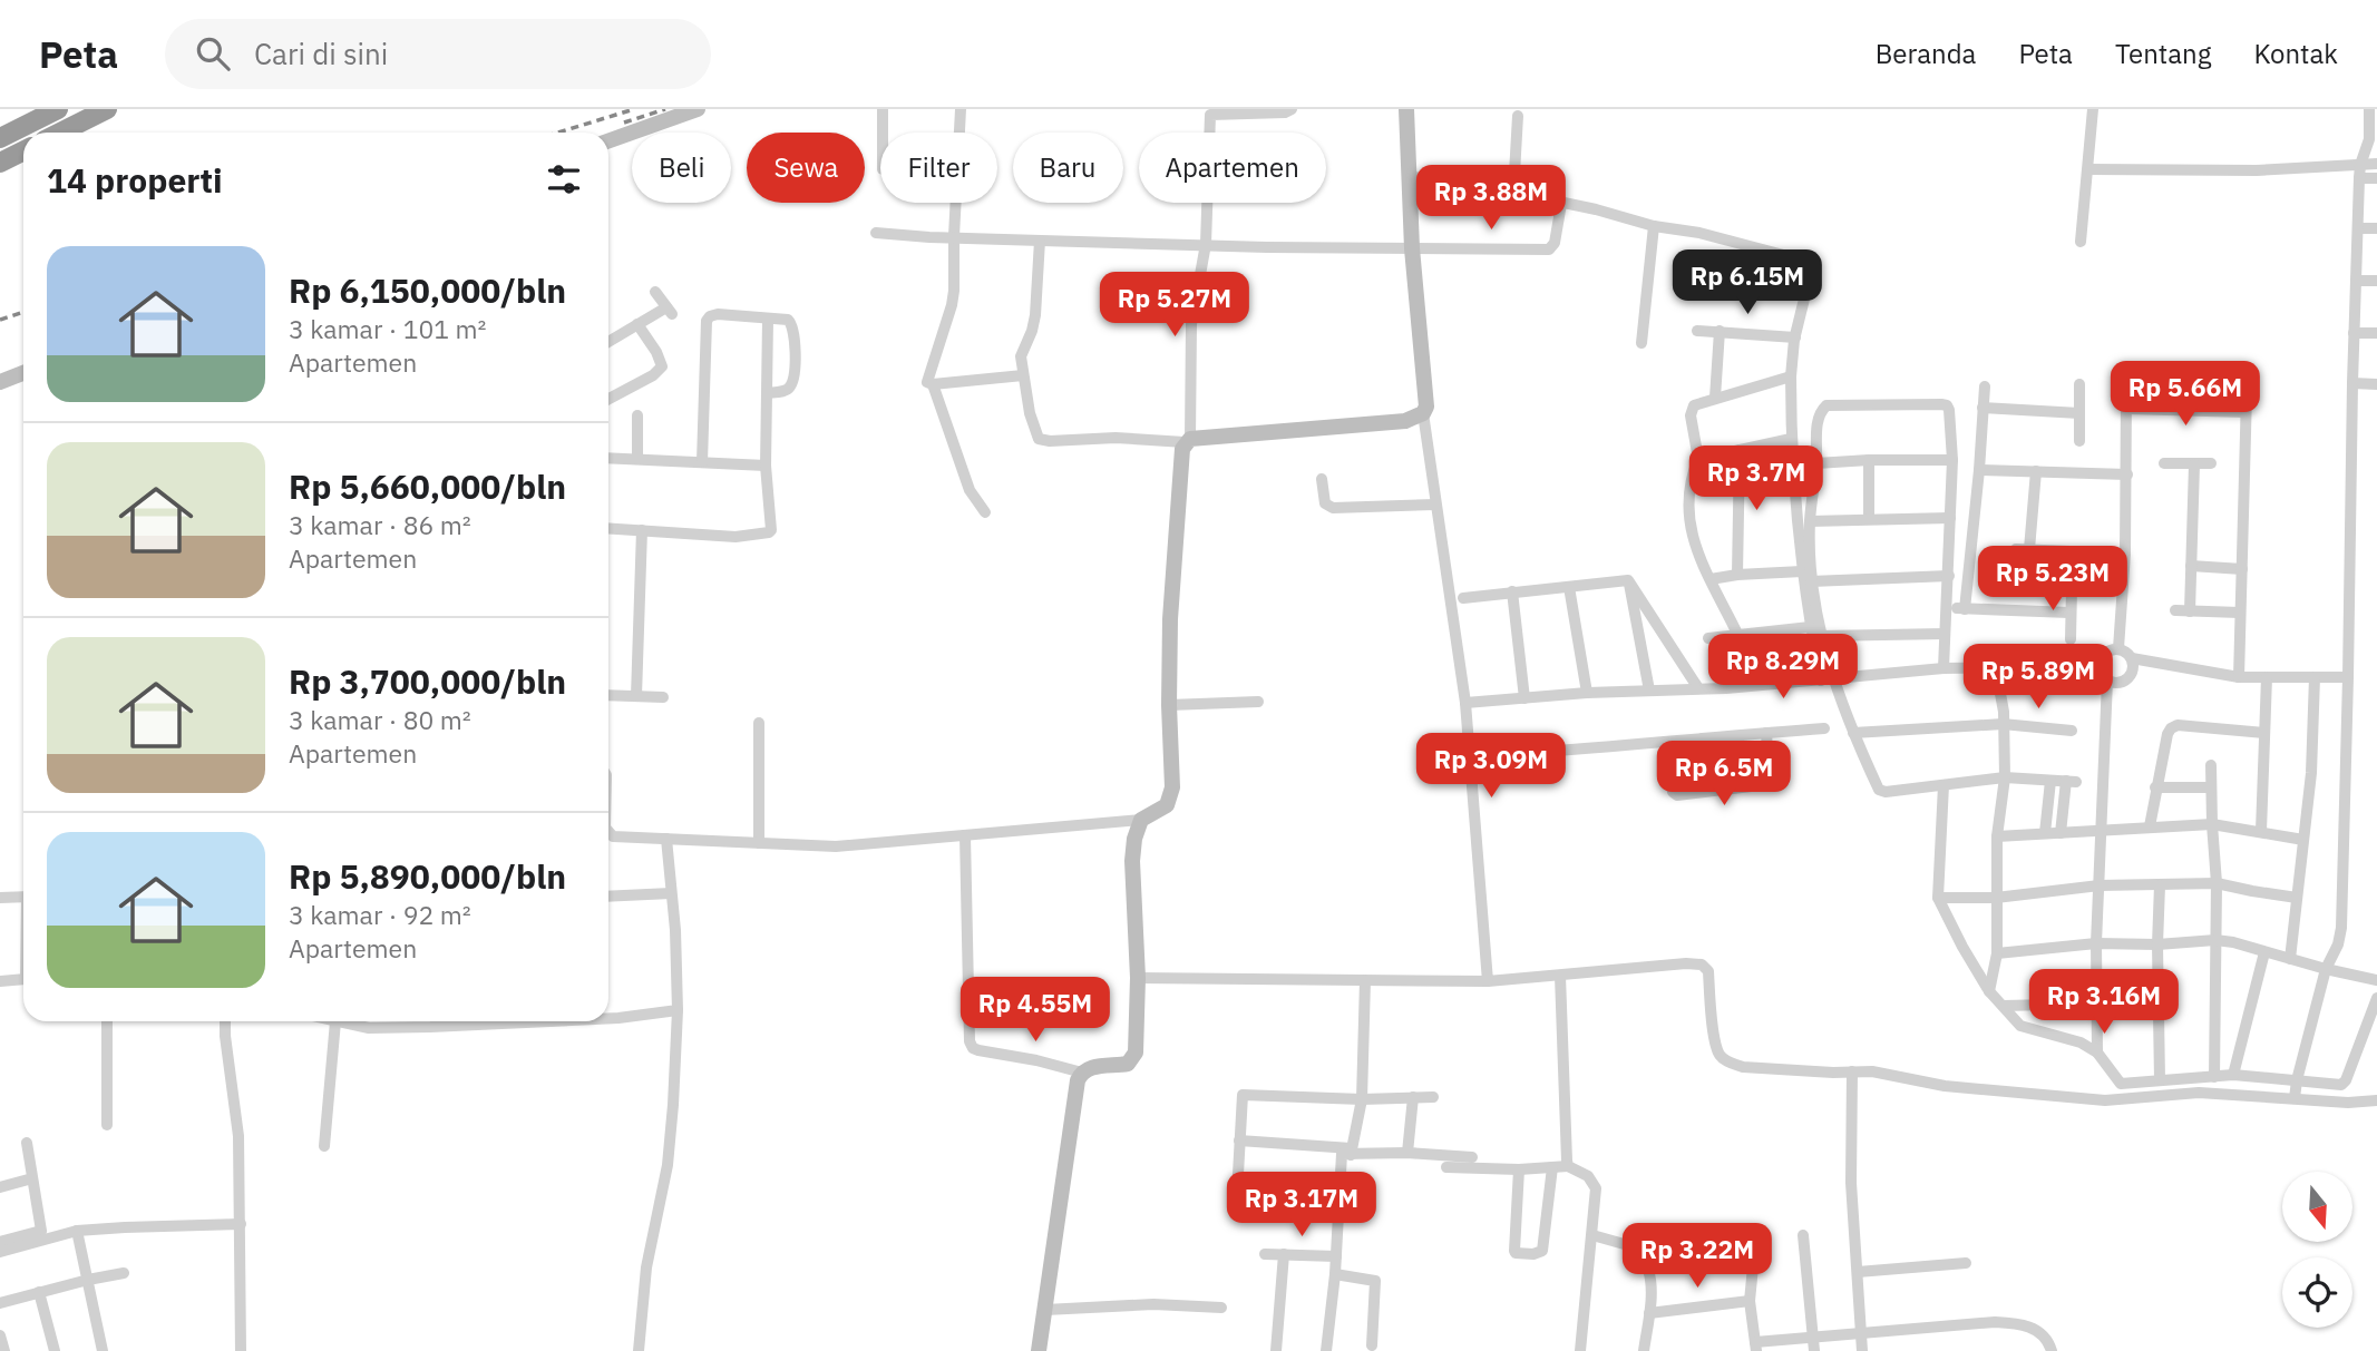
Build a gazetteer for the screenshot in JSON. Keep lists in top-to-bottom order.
{
  "north": "bottom",
  "page": {
    "header": "Peta",
    "search": "Cari di sini",
    "nav": [
      "Beranda",
      "Peta",
      "Tentang",
      "Kontak"
    ],
    "chip": [
      "Beli",
      "Sewa",
      "Filter",
      "Baru",
      "Apartemen"
    ],
    "heading": "14 properti",
    "price": [
      "Rp 3.88M",
      "Rp 6.15M",
      "Rp 5.27M",
      "Rp 5.66M",
      "Rp 3.7M",
      "Rp 5.23M",
      "Rp 8.29M",
      "Rp 5.89M",
      "Rp 3.09M",
      "Rp 6.5M",
      "Rp 3.16M",
      "Rp 4.55M",
      "Rp 3.17M",
      "Rp 3.22M"
    ],
    "list": [
      {
        "name": "Rp 6,150,000/bln",
        "note": "3 kamar · 101 m² · Apartemen"
      },
      {
        "name": "Rp 5,660,000/bln",
        "note": "3 kamar · 86 m² · Apartemen"
      },
      {
        "name": "Rp 3,700,000/bln",
        "note": "3 kamar · 80 m² · Apartemen"
      },
      {
        "name": "Rp 5,890,000/bln",
        "note": "3 kamar · 92 m² · Apartemen"
      }
    ]
  }
}
